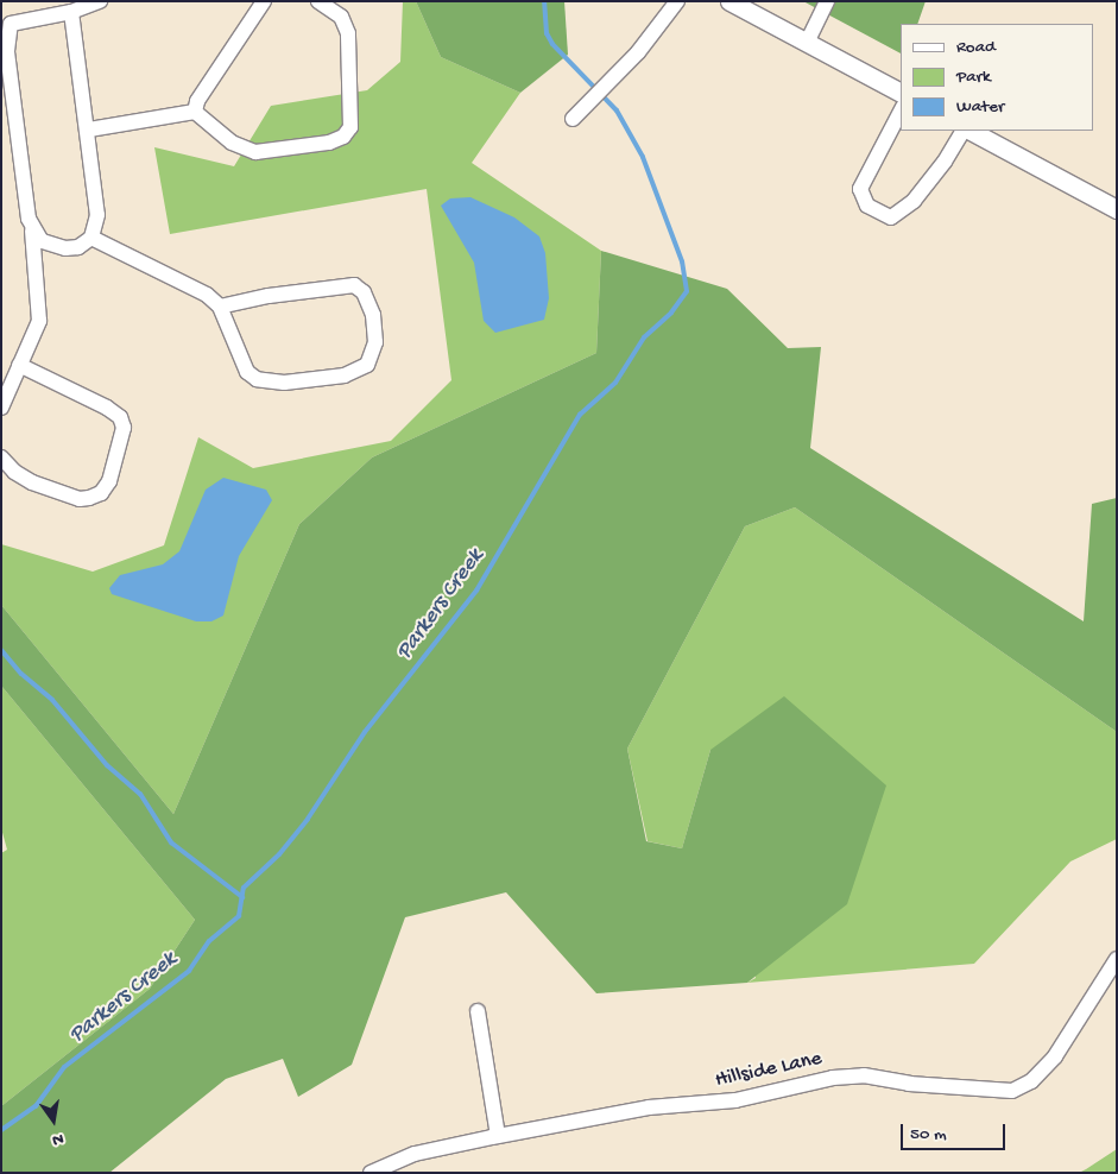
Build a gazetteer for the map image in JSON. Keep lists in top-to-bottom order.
{
  "streets": {
    "street": ["Hillside Lane"]
  },
  "water": ["Parkers Creek"],
  "legend": ["Road", "Park", "Water"],
  "scale_bar": "50 m",
  "north": "bottom"
}
